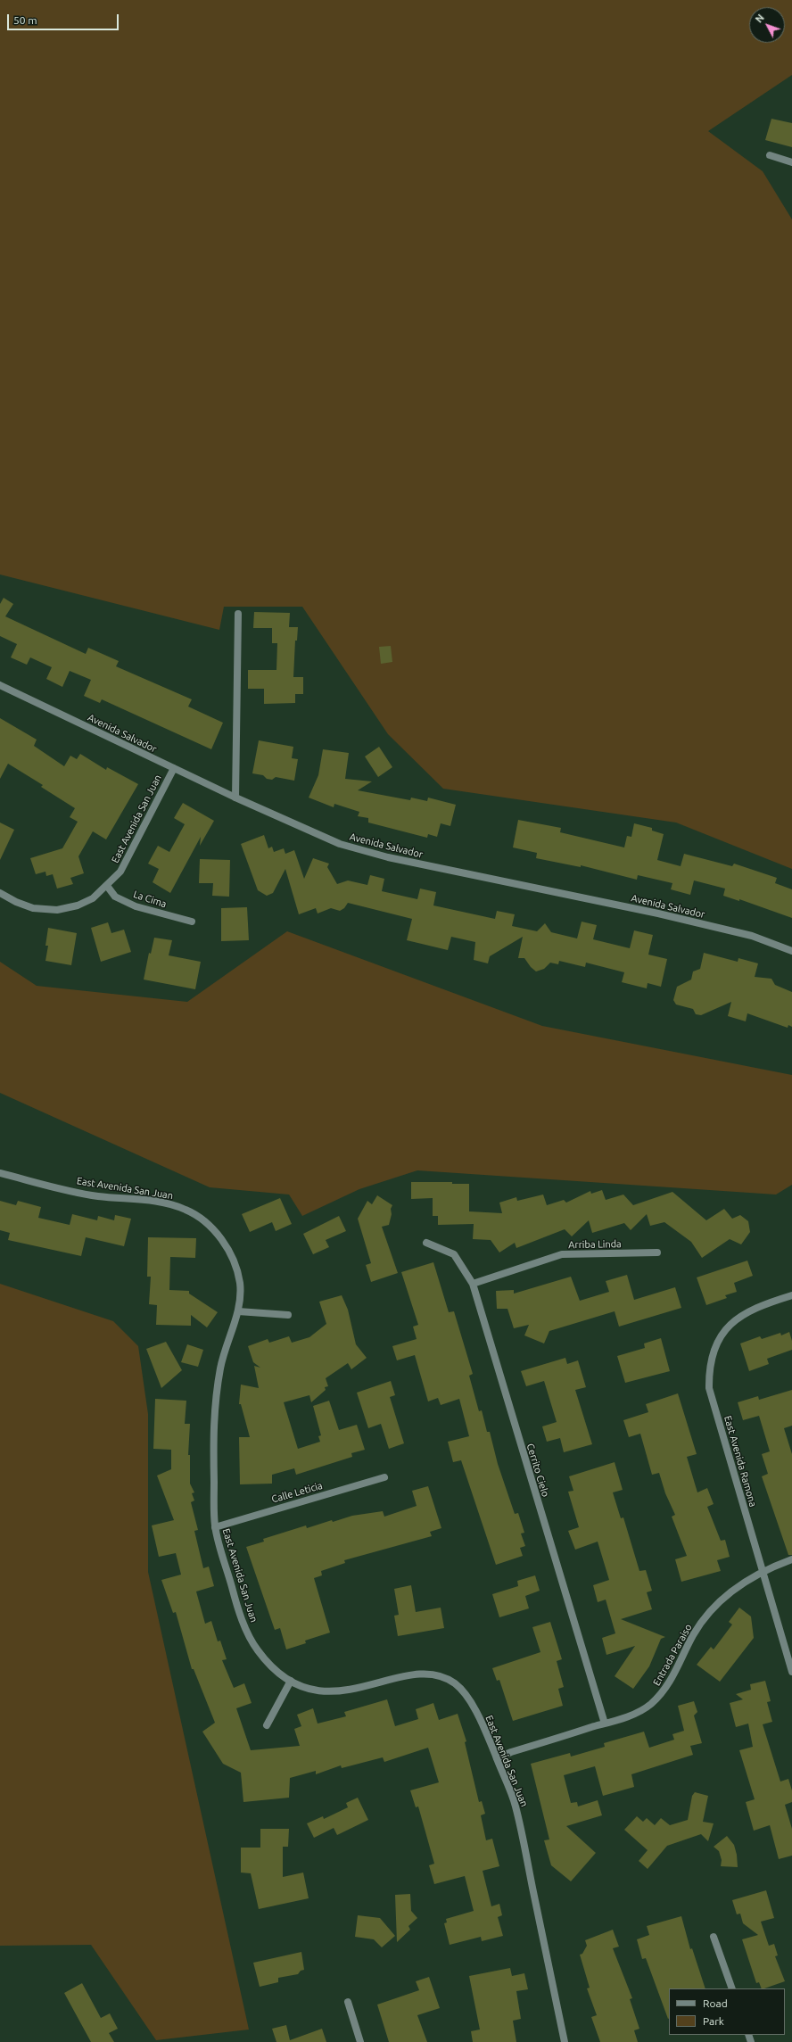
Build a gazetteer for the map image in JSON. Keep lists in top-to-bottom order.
{
  "streets": {
    "street": [
      "Avenida Salvador",
      "East Avenida San Juan",
      "La Cima",
      "Arriba Linda",
      "East Avenida Ramona",
      "Cerrito Cielo",
      "Calle Leticia",
      "Entrada Paraiso"
    ]
  },
  "crossings": [
    ["Avenida Salvador", "East Avenida San Juan"],
    ["East Avenida San Juan", "La Cima"],
    ["East Avenida San Juan", "Calle Leticia"],
    ["East Avenida San Juan", "Entrada Paraiso"],
    ["Arriba Linda", "Cerrito Cielo"],
    ["East Avenida Ramona", "Entrada Paraiso"],
    ["Cerrito Cielo", "Entrada Paraiso"]
  ],
  "legend": ["Road", "Park"],
  "scale_bar": "50 m",
  "north": "top left"
}
